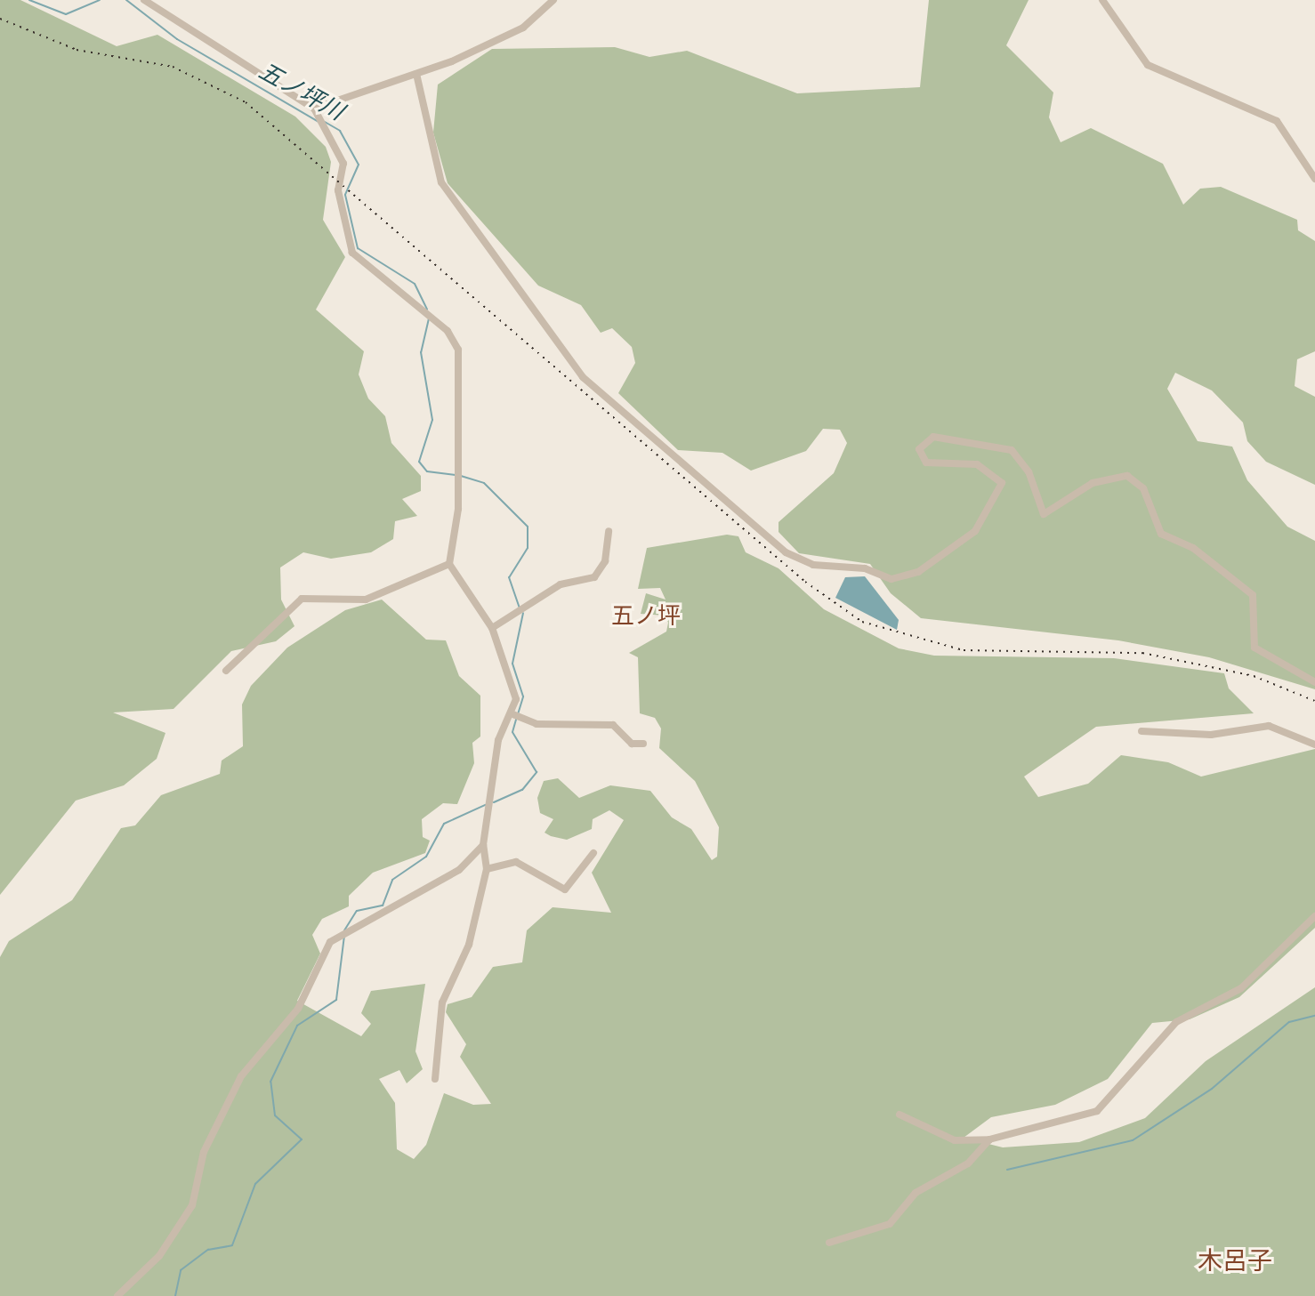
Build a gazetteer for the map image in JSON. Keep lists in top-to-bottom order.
{
  "districts": ["五ノ坪", "木呂子"],
  "water": ["五ノ坪川"]
}
